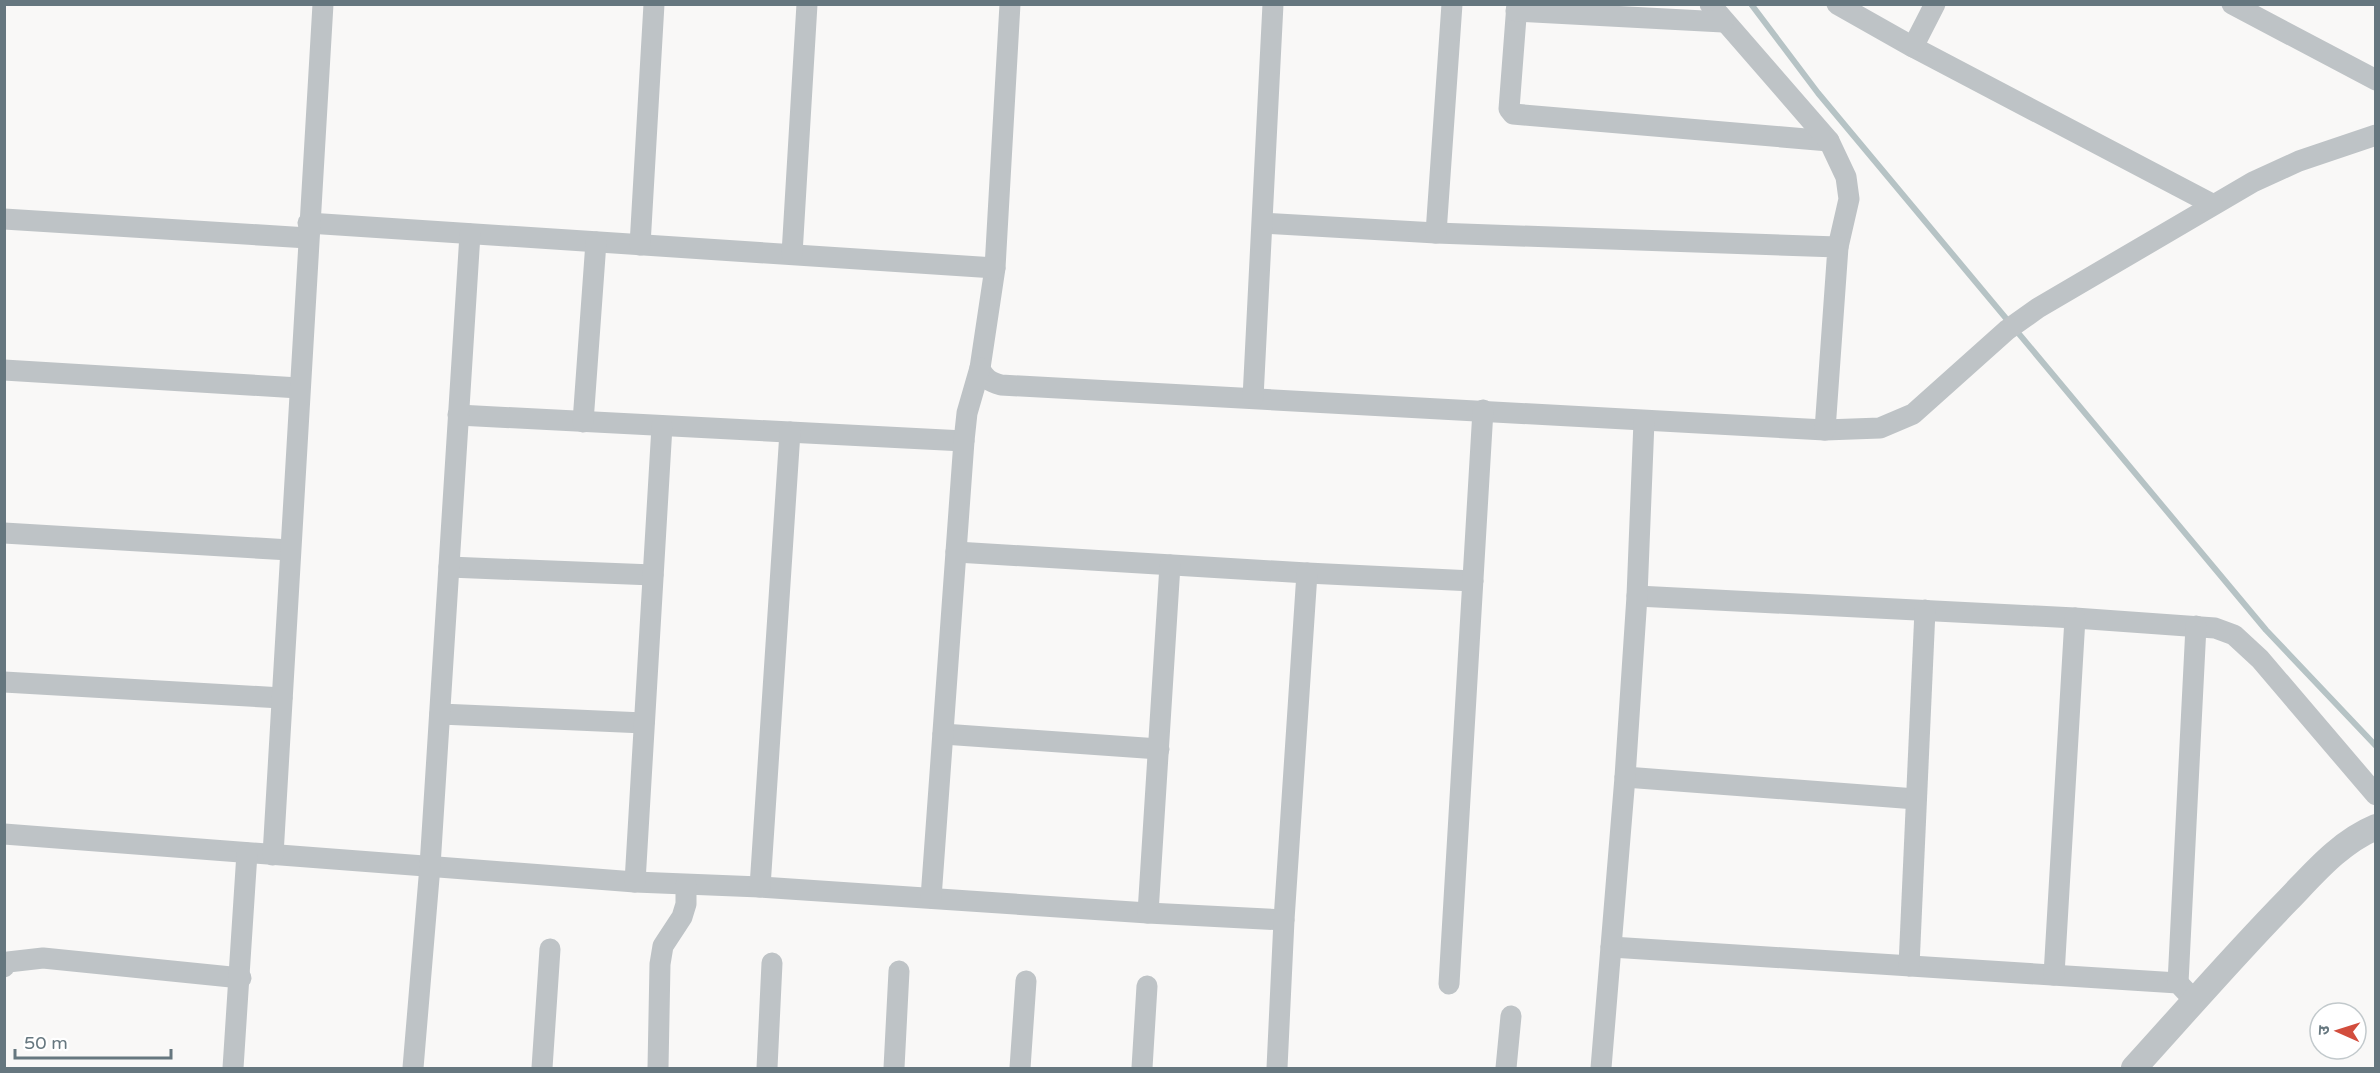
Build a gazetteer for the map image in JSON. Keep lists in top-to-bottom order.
{
  "scale_bar": "50 m",
  "north": "left"
}
